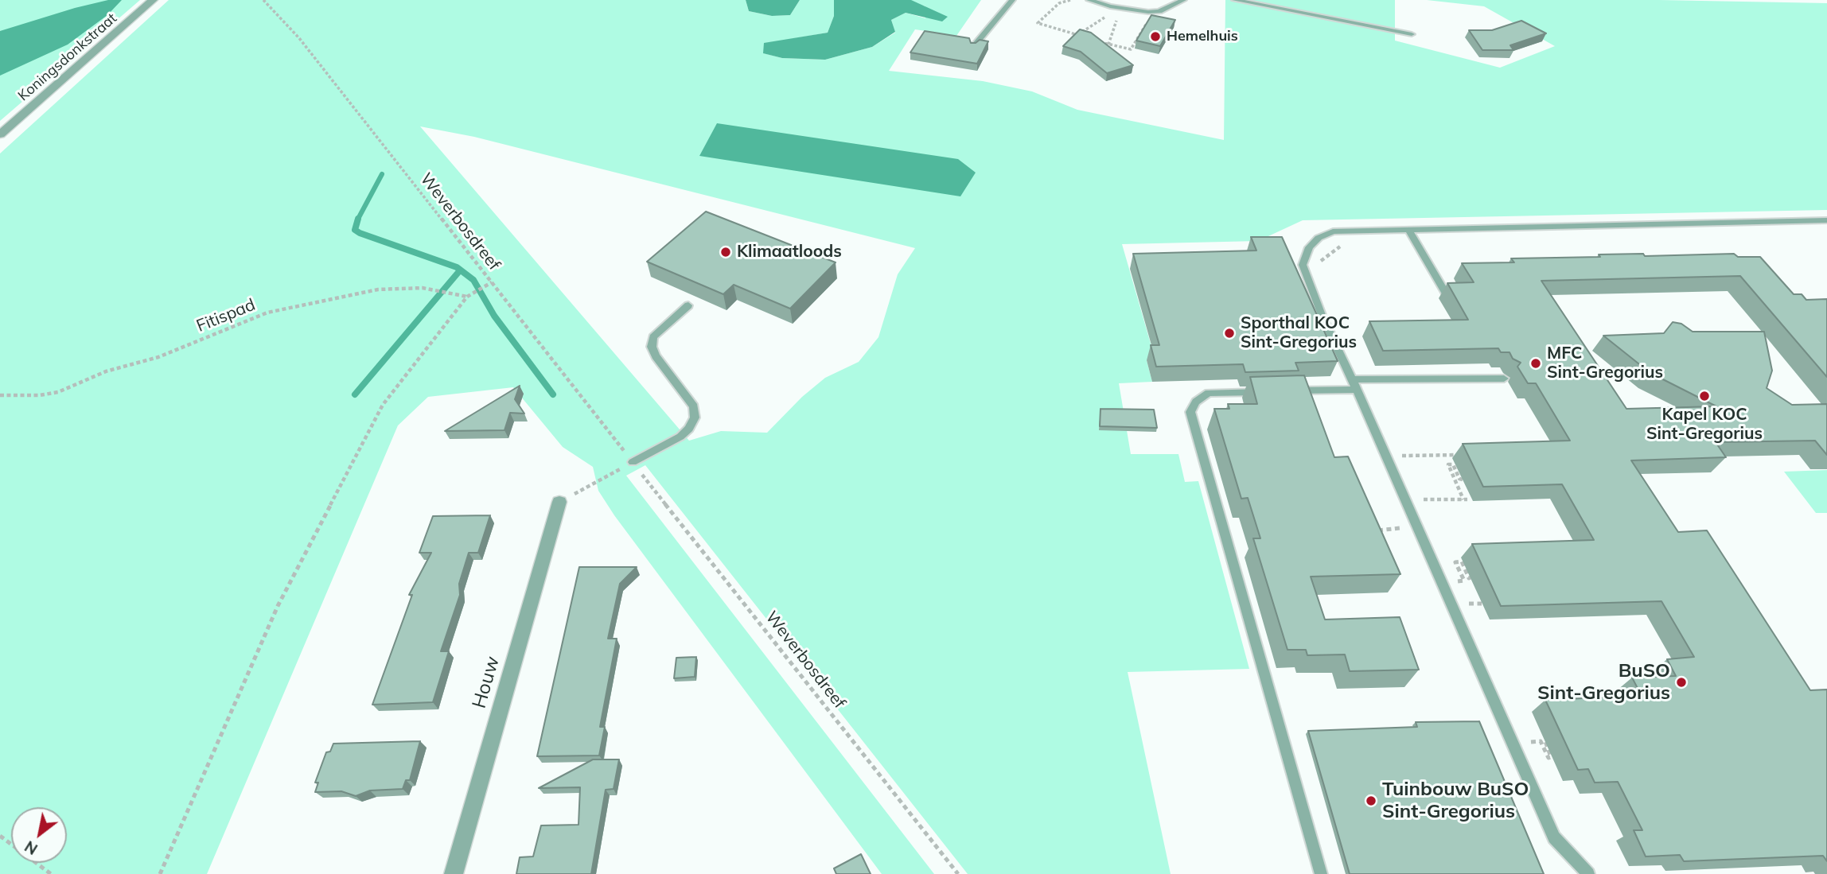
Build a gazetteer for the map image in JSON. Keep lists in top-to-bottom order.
{
  "streets": {
    "street": ["Koningsdonkstraat", "Houw"],
    "path": ["Weverbosdreef", "Fitispad"]
  },
  "places": [
    "Hemelhuis",
    "Klimaatloods",
    "Sporthal KOC Sint-Gregorius",
    "MFC Sint-Gregorius",
    "Kapel KOC Sint-Gregorius",
    "BuSO Sint-Gregorius",
    "Tuinbouw BuSO Sint-Gregorius"
  ],
  "north": "bottom left"
}
